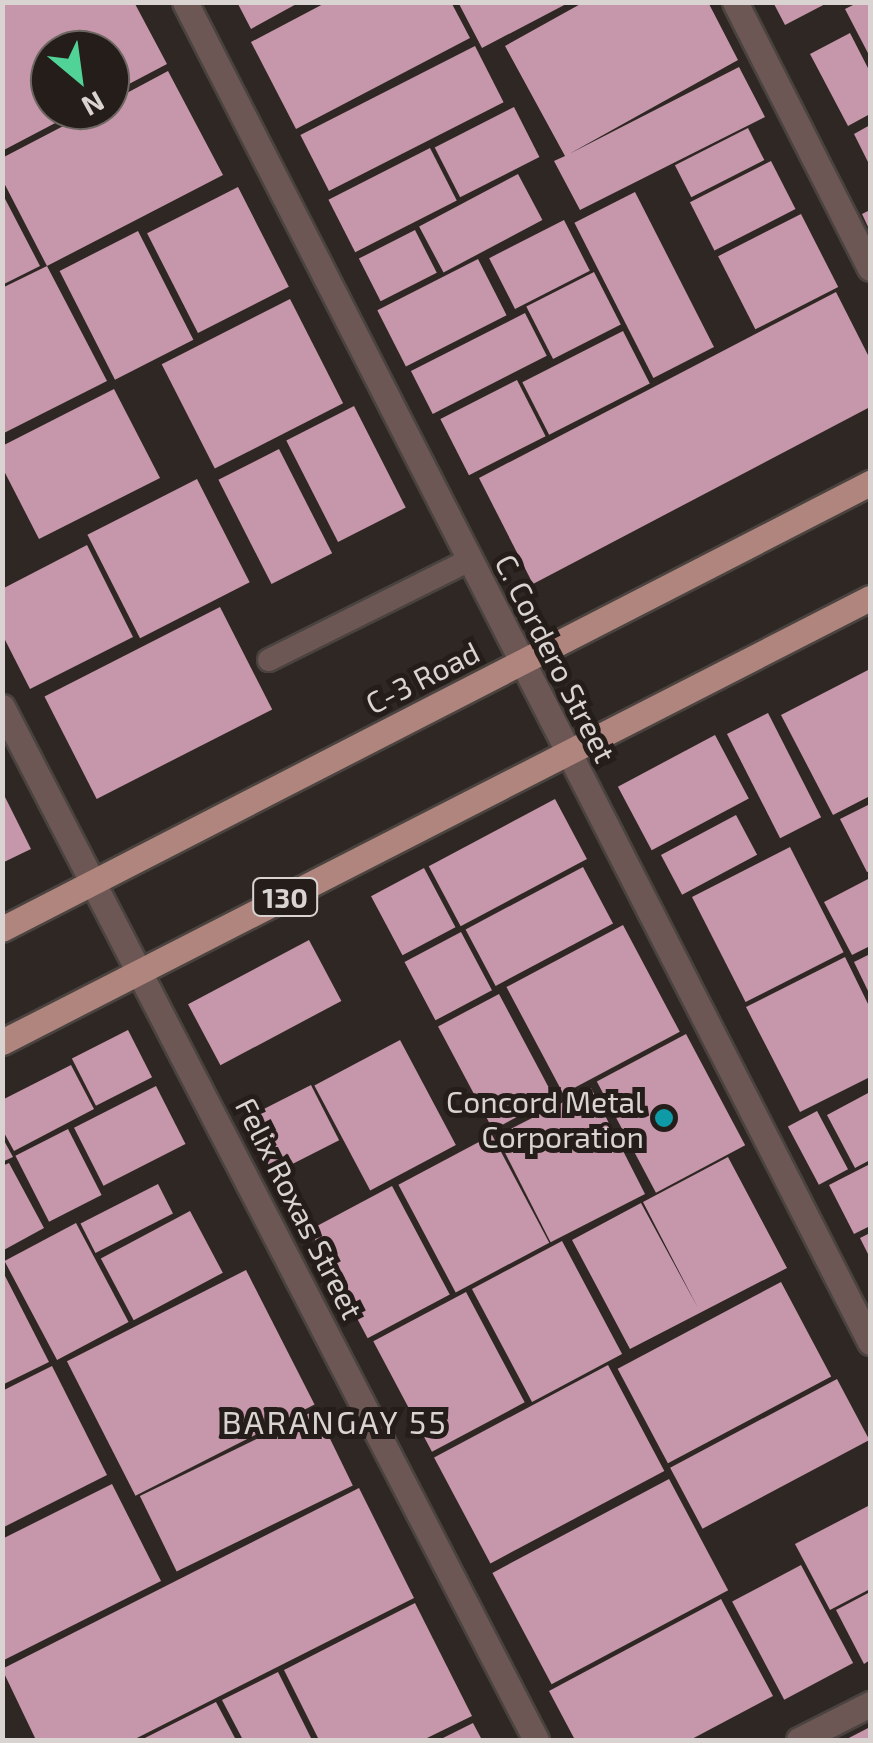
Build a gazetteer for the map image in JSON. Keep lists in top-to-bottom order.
{
  "streets": {
    "main road": ["C-3 Road", "130"],
    "street": ["C. Cordero Street", "Felix Roxas Street"]
  },
  "crossings": [
    ["C. Cordero Street", "C-3 Road"],
    ["C. Cordero Street", "130"],
    ["C-3 Road", "Felix Roxas Street"],
    ["130", "Felix Roxas Street"]
  ],
  "districts": ["BARANGAY 55"],
  "places": ["Concord Metal Corporation"],
  "north": "bottom right"
}
